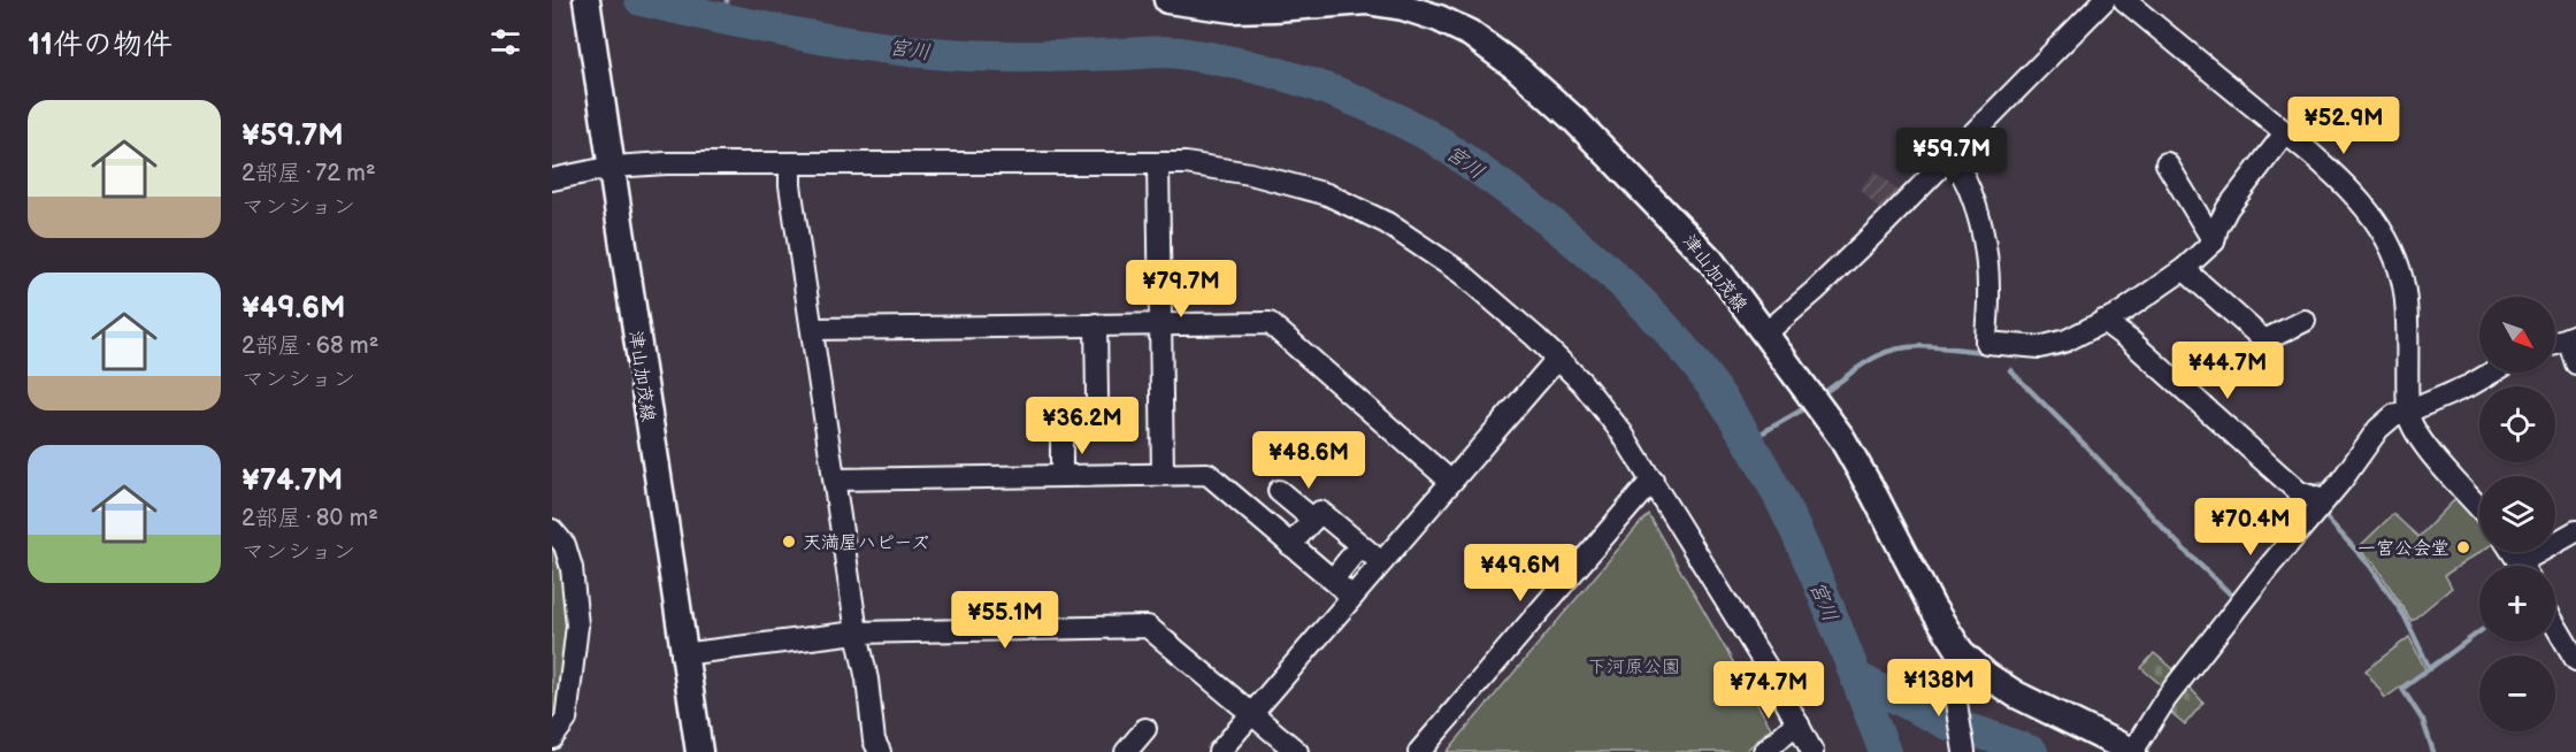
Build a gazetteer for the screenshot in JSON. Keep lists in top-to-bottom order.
{
  "streets": {
    "main road": ["津山加茂線"]
  },
  "water": ["宮川"],
  "parks": ["下河原公園"],
  "places": ["天満屋ハピーズ", "一宮公会堂"],
  "north": "bottom right",
  "page": {
    "heading": "11件の物件",
    "list": [
      {
        "name": "¥59.7M",
        "note": "2部屋 · 72 m² · マンション"
      },
      {
        "name": "¥49.6M",
        "note": "2部屋 · 68 m² · マンション"
      },
      {
        "name": "¥74.7M",
        "note": "2部屋 · 80 m² · マンション"
      }
    ],
    "price": [
      "¥52.9M",
      "¥59.7M",
      "¥79.7M",
      "¥44.7M",
      "¥36.2M",
      "¥48.6M",
      "¥70.4M",
      "¥49.6M",
      "¥55.1M",
      "¥138M",
      "¥74.7M"
    ],
    "map_buttons": ["+", "−"]
  }
}
